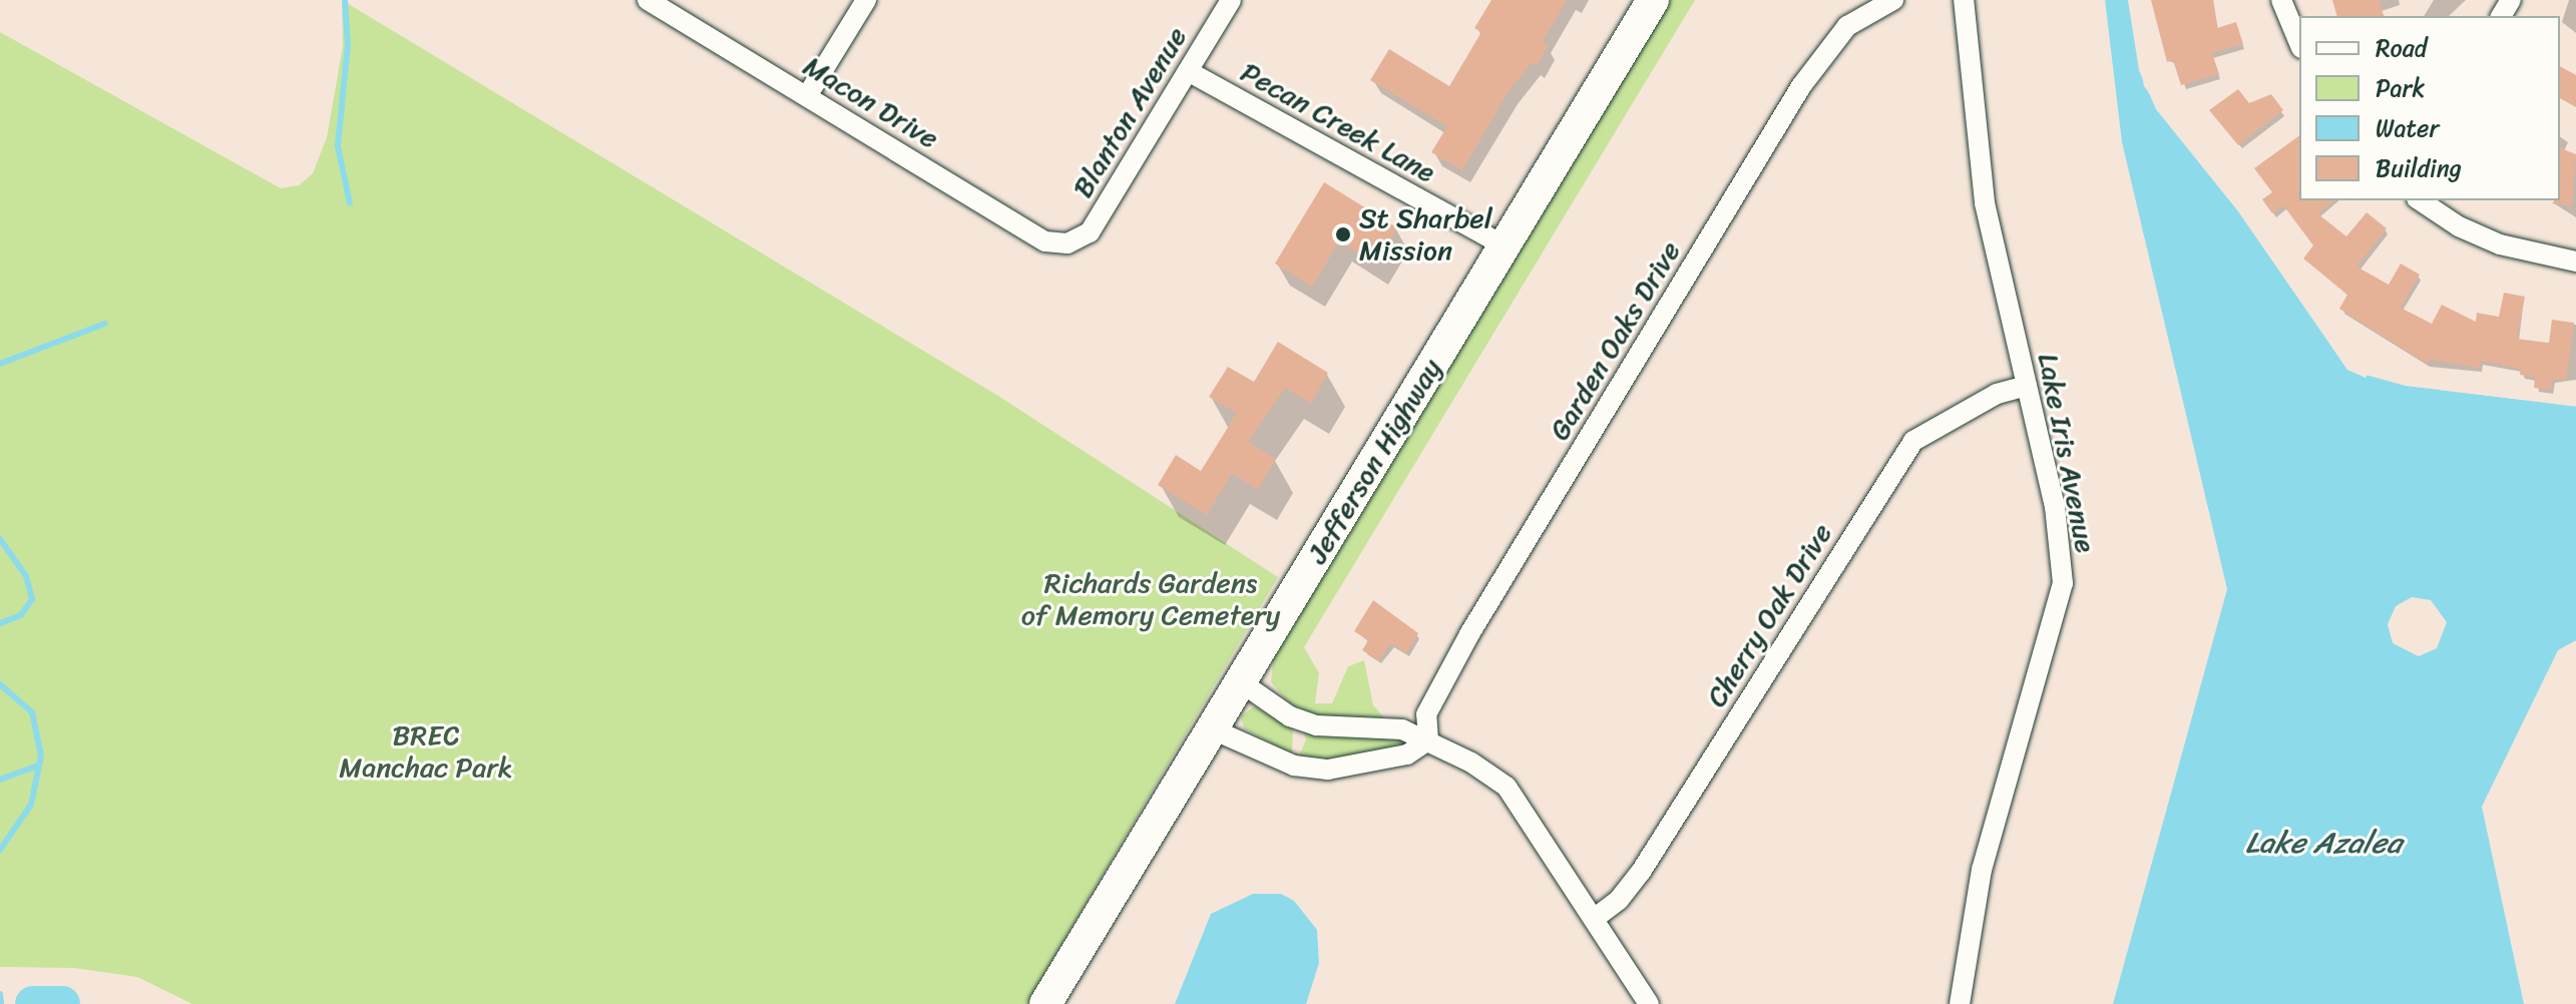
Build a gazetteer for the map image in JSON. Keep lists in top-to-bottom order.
{
  "streets": {
    "main road": ["Jefferson Highway"],
    "street": [
      "Macon Drive",
      "Blanton Avenue",
      "Pecan Creek Lane",
      "Garden Oaks Drive",
      "Lake Iris Avenue",
      "Cherry Oak Drive"
    ]
  },
  "crossings": [
    ["Macon Drive", "Blanton Avenue"],
    ["Blanton Avenue", "Pecan Creek Lane"],
    ["Pecan Creek Lane", "Jefferson Highway"],
    ["Lake Iris Avenue", "Cherry Oak Drive"]
  ],
  "water": ["Lake Azalea"],
  "parks": ["Richards Gardens of Memory Cemetery", "BREC Manchac Park"],
  "places": ["St Sharbel Mission"],
  "legend": [
    "Road",
    "Park",
    "Water",
    "Building"
  ]
}
